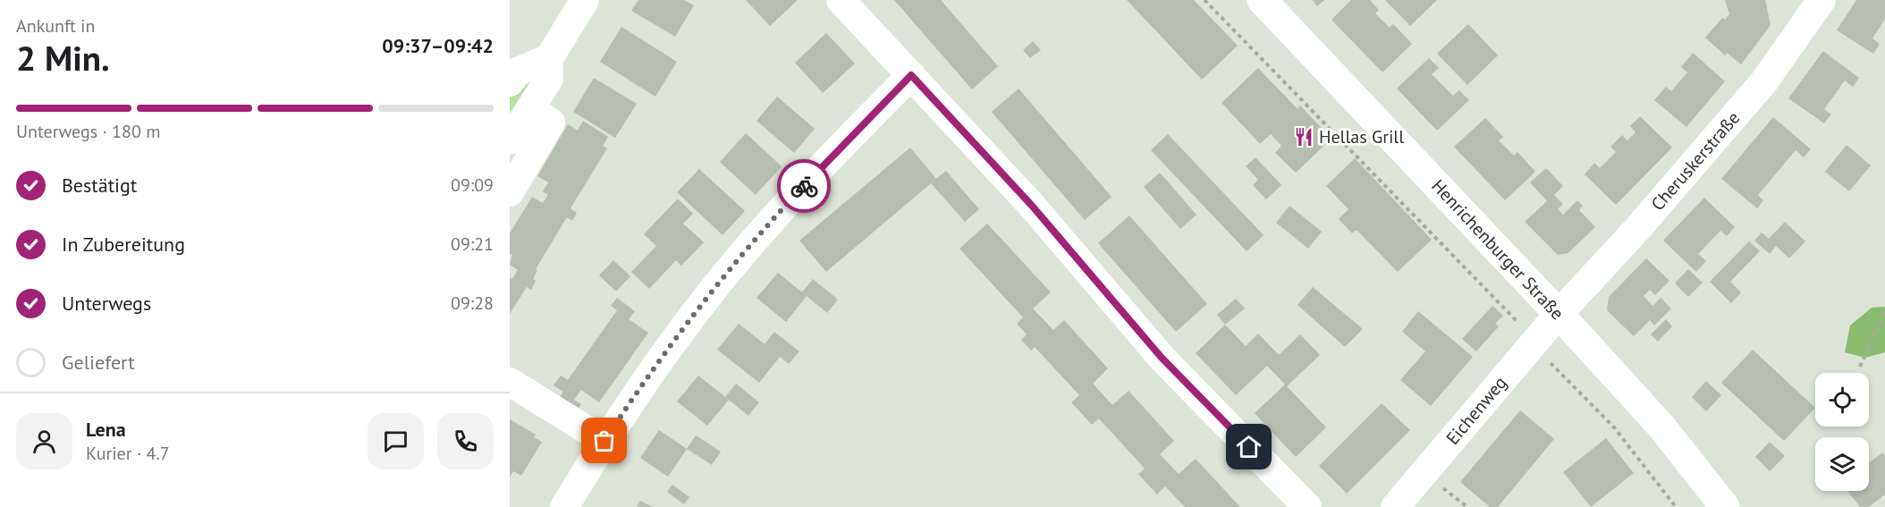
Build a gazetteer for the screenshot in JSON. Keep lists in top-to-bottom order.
{
  "streets": {
    "main road": ["Henrichenburger Straße"],
    "street": ["Cheruskerstraße", "Eichenweg"]
  },
  "crossings": [
    ["Cheruskerstraße", "Henrichenburger Straße"],
    ["Cheruskerstraße", "Eichenweg"],
    ["Henrichenburger Straße", "Eichenweg"]
  ],
  "places": {
    "restaurant": ["Hellas Grill"]
  },
  "page": {
    "heading": ["2 Min.", "Ankunft in", "09:37–09:42"],
    "panel": ["Lena", "Kurier · 4.7"],
    "bar": "Unterwegs · 180 m",
    "list": [
      ["Bestätigt", "09:09"],
      ["In Zubereitung", "09:21"],
      ["Unterwegs", "09:28"],
      "Geliefert"
    ]
  }
}
